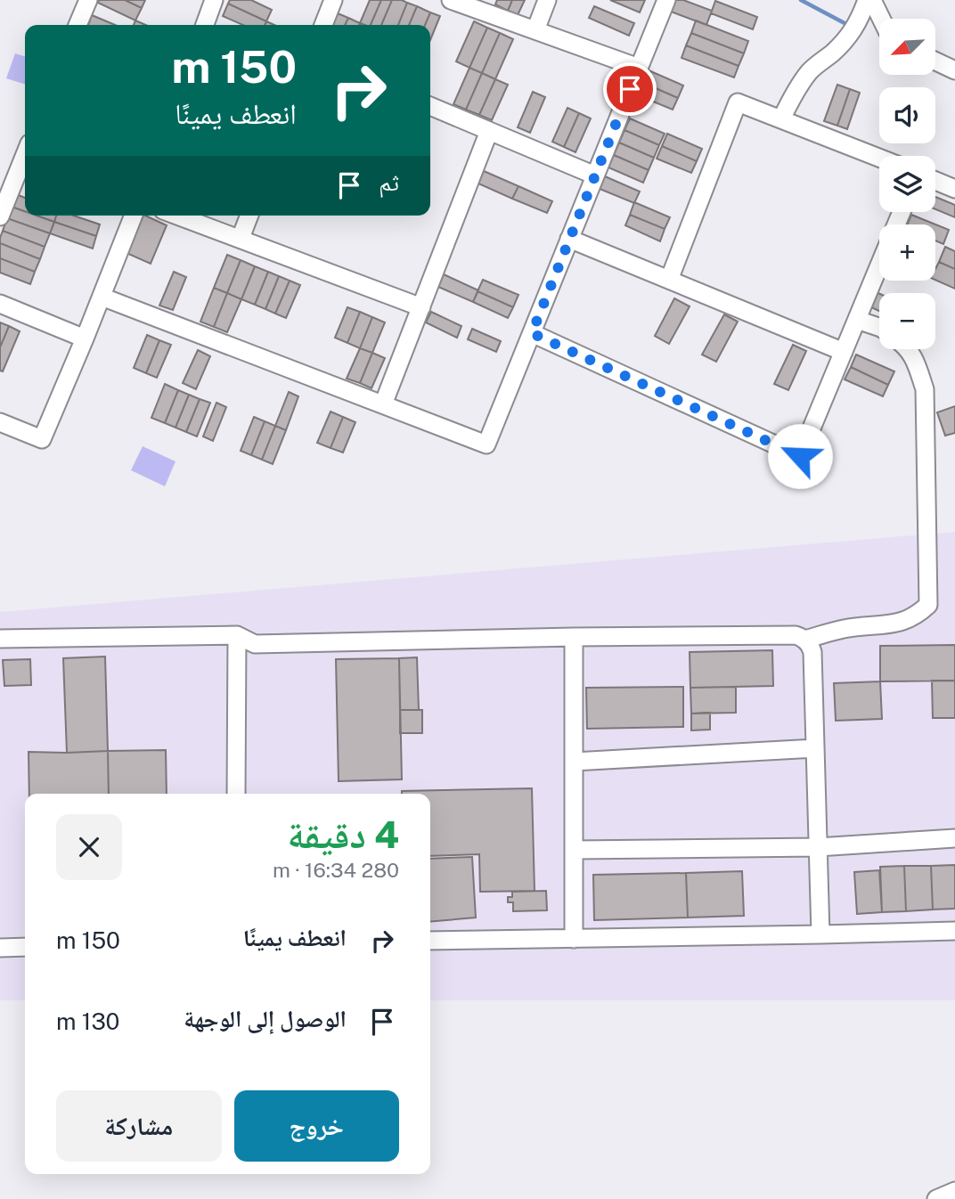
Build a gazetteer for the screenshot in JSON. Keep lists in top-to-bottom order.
{
  "north": "bottom left",
  "page": {
    "map_buttons": ["+", "−"],
    "turn": ["150 m", "انعطف يمينًا"],
    "then": "ثم",
    "heading": ["4 دقيقة", "280 m · 16:34"],
    "list": [
      {
        "name": "انعطف يمينًا",
        "value": "150 m"
      },
      {
        "name": "الوصول إلى الوجهة",
        "value": "130 m"
      }
    ],
    "buttons": ["خروج", "مشاركة"]
  }
}
